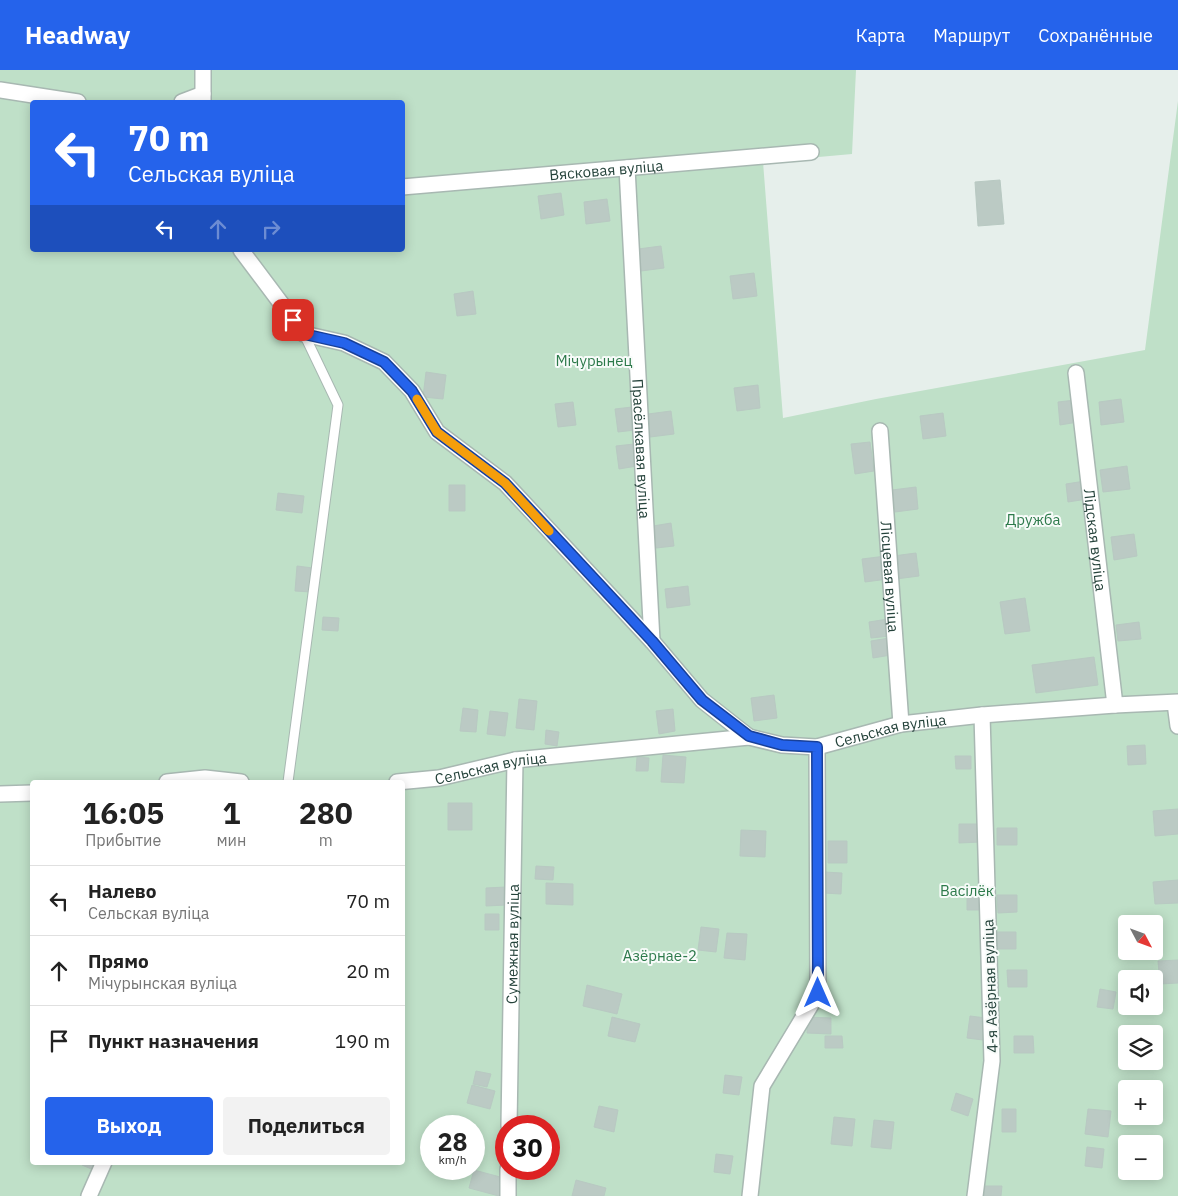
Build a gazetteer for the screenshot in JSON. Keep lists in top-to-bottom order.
{
  "streets": {
    "street": [
      "Вясковая вуліца",
      "Прасёлкавая вуліца",
      "Лідская вуліца",
      "Лісцевая вуліца",
      "Сельская вуліца",
      "Сумежная вуліца",
      "4-я Азёрная вуліца"
    ]
  },
  "crossings": [
    ["Вясковая вуліца", "Прасёлкавая вуліца"],
    ["Лідская вуліца", "Сельская вуліца"],
    ["Лісцевая вуліца", "Сельская вуліца"],
    ["Сельская вуліца", "Сумежная вуліца"],
    ["Сельская вуліца", "4-я Азёрная вуліца"]
  ],
  "parks": [
    "Мічурынец",
    "Дружба",
    "Васілёк",
    "Азёрнае-2"
  ],
  "north": "bottom right",
  "page": {
    "header": "Headway",
    "nav": ["Карта", "Маршрут", "Сохранённые"],
    "turn": ["70 m", "Сельская вуліца"],
    "eta": [
      "16:05",
      "Прибытие",
      "1",
      "мин",
      "280",
      "m"
    ],
    "list": [
      {
        "name": "Налево",
        "note": "Сельская вуліца",
        "value": "70 m"
      },
      {
        "name": "Прямо",
        "note": "Мічурынская вуліца",
        "value": "20 m"
      },
      {
        "name": "Пункт назначения",
        "value": "190 m"
      }
    ],
    "map_buttons": ["+", "−"],
    "buttons": ["Выход", "Поделиться"],
    "speed": "28 km/h",
    "limit": "30"
  }
}
